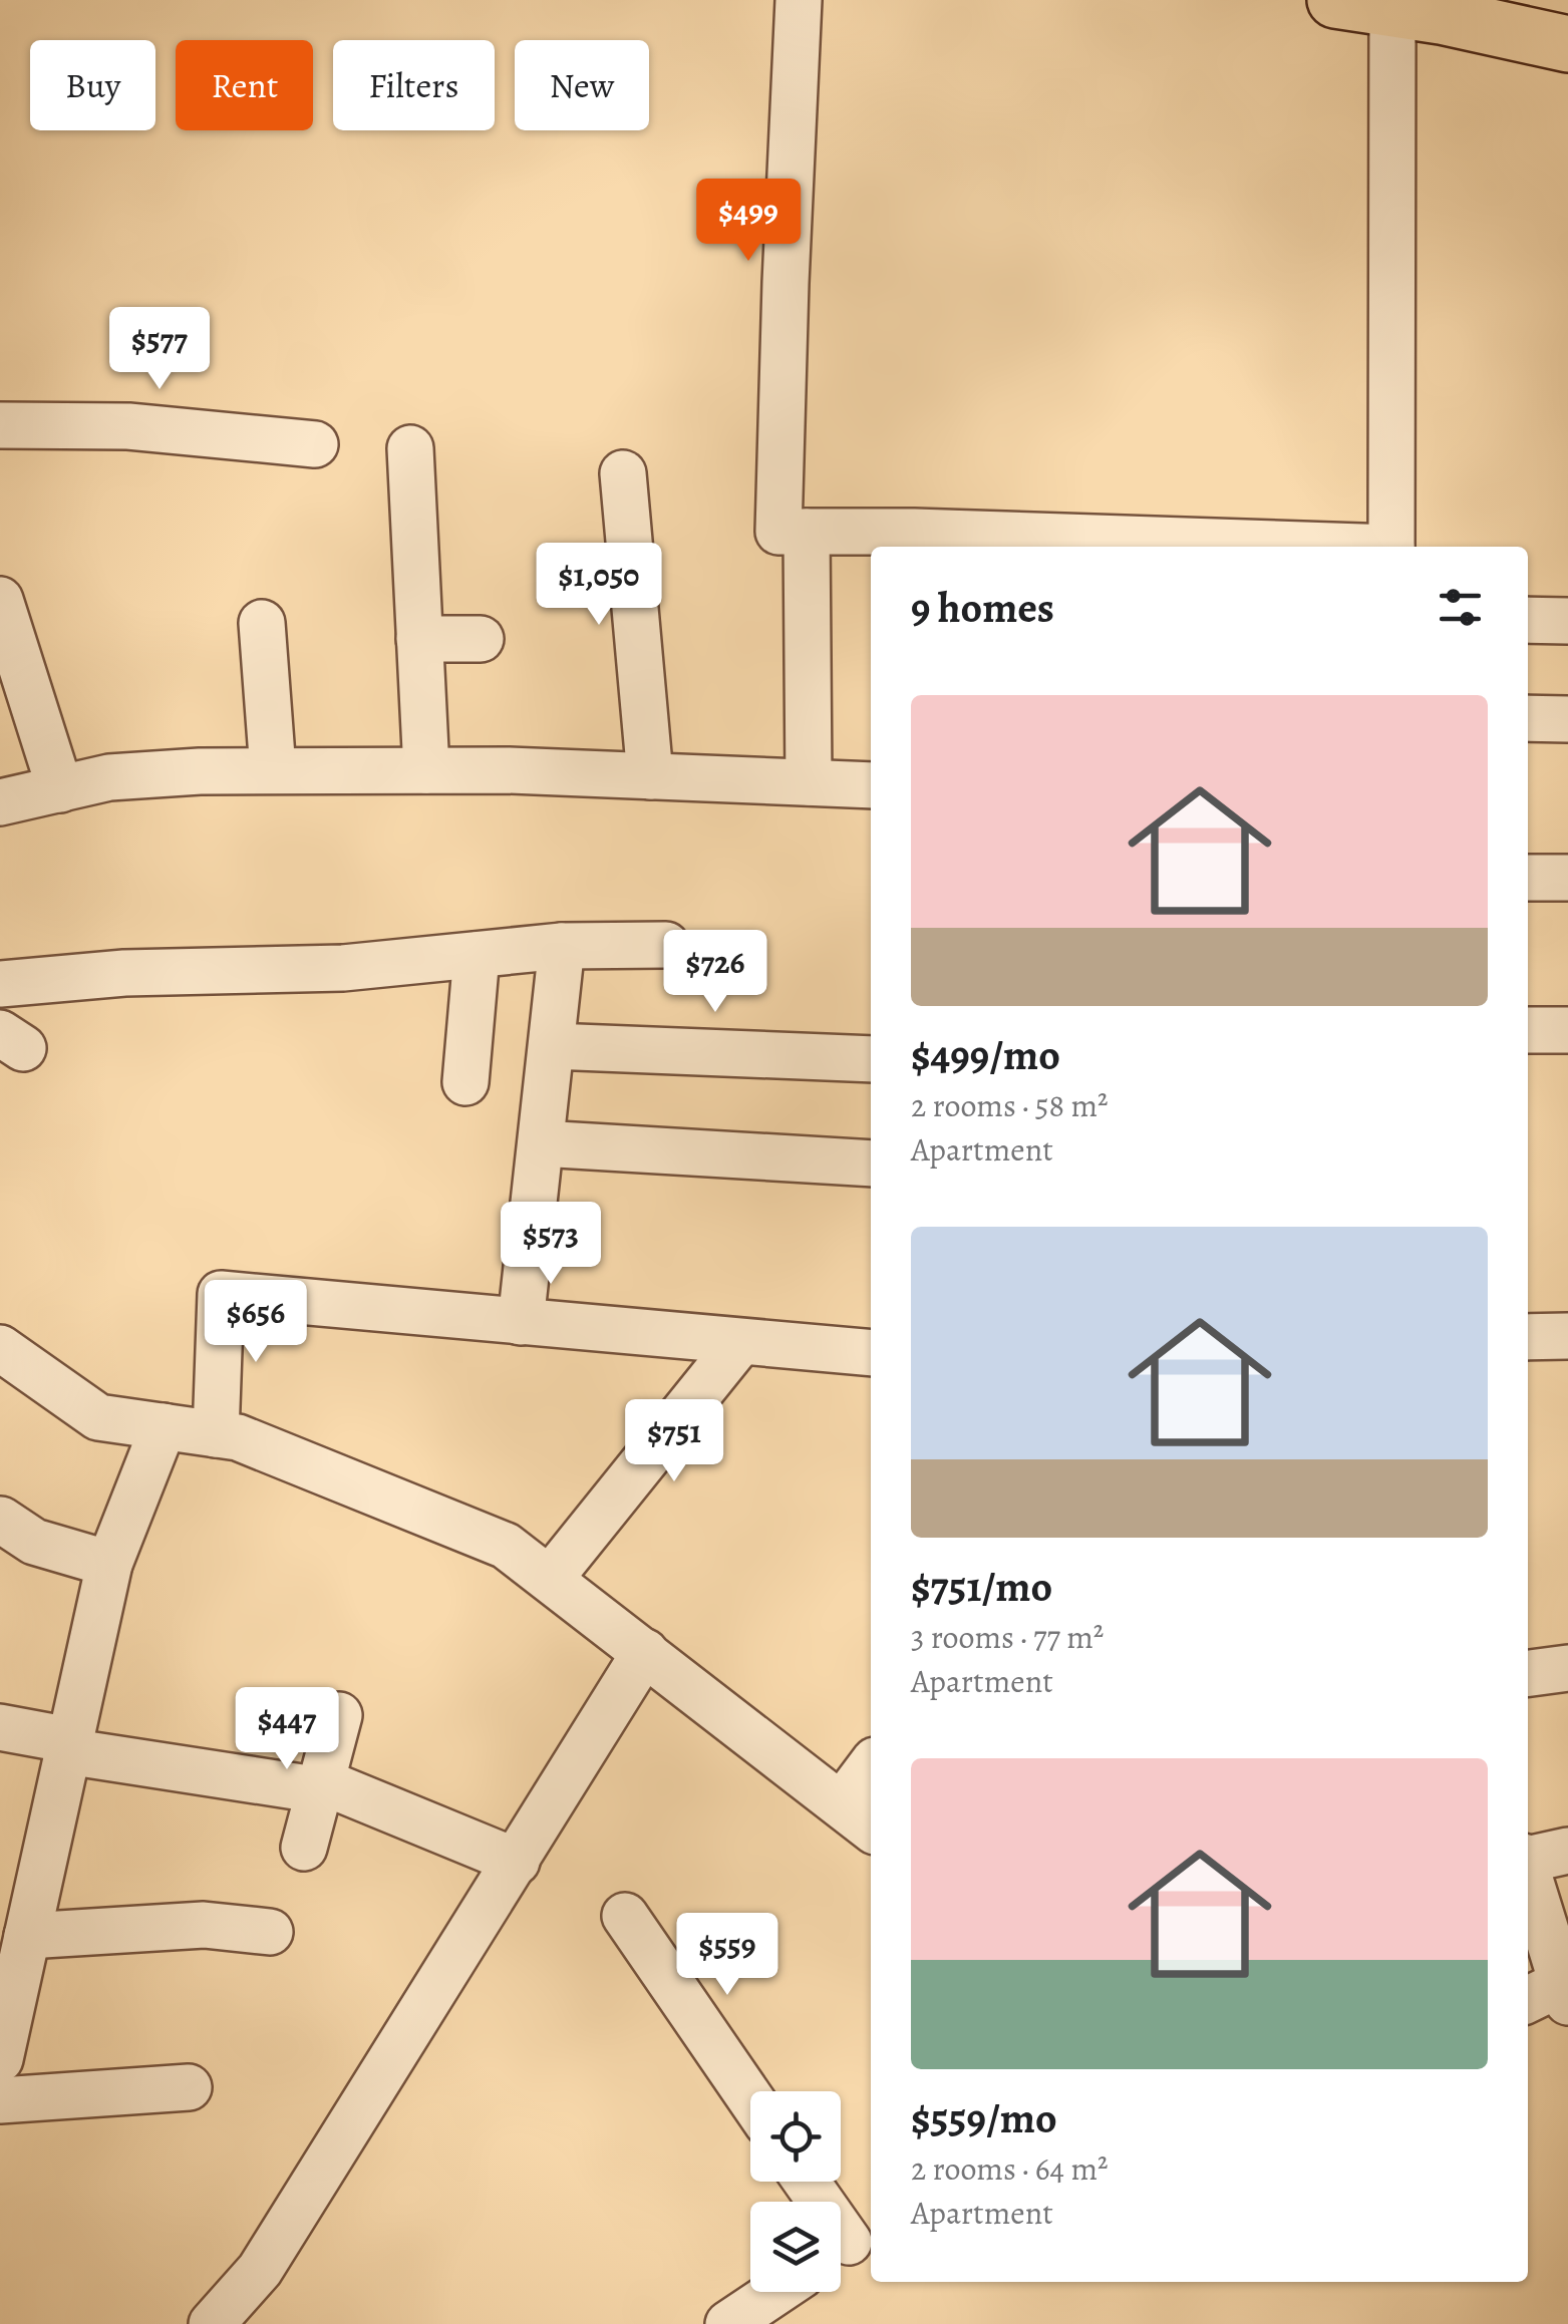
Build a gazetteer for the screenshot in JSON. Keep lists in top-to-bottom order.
{
  "page": {
    "chip": [
      "Buy",
      "Rent",
      "Filters",
      "New"
    ],
    "price": [
      "$499",
      "$577",
      "$1,050",
      "$726",
      "$573",
      "$656",
      "$751",
      "$447",
      "$559"
    ],
    "heading": "9 homes",
    "list": [
      {
        "name": "$499/mo",
        "note": "2 rooms · 58 m² · Apartment"
      },
      {
        "name": "$751/mo",
        "note": "3 rooms · 77 m² · Apartment"
      },
      {
        "name": "$559/mo",
        "note": "2 rooms · 64 m² · Apartment"
      }
    ]
  }
}
